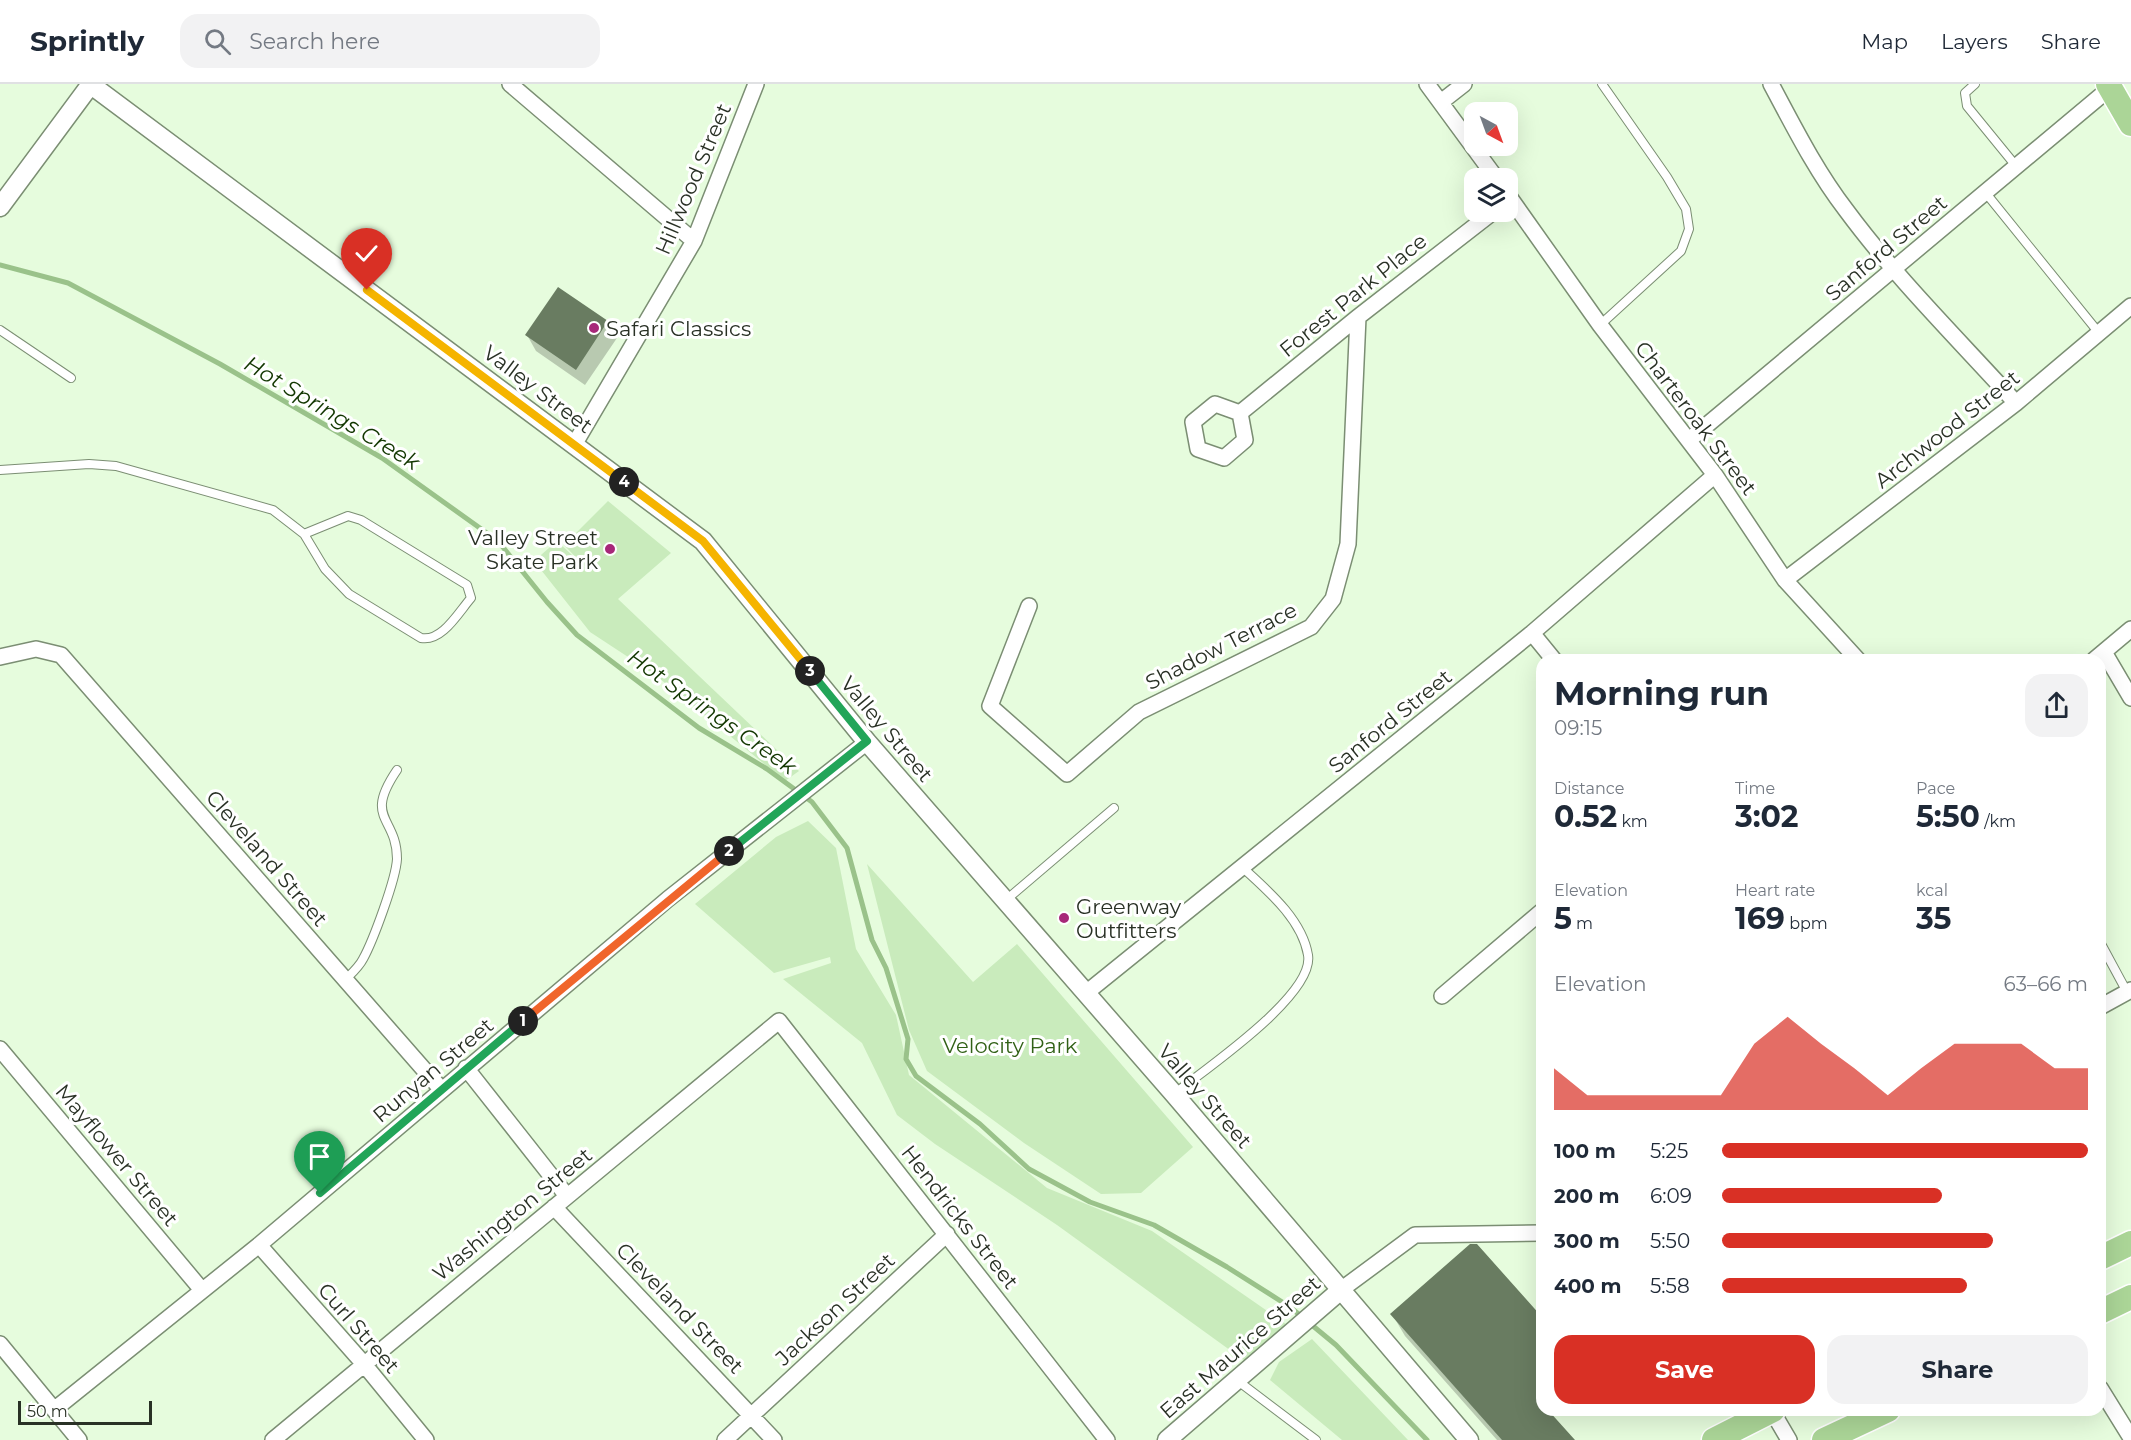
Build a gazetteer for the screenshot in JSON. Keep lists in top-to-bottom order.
{
  "streets": {
    "street": [
      "Hillwood Street",
      "Sanford Street",
      "Forest Park Place",
      "Valley Street",
      "Charteroak Street",
      "Archwood Street",
      "Shadow Terrace",
      "Cleveland Street",
      "Runyan Street",
      "Mayflower Street",
      "Washington Street",
      "Hendricks Street",
      "Jackson Street",
      "Curl Street",
      "East Maurice Street"
    ]
  },
  "crossings": [
    ["Hillwood Street", "Valley Street"],
    ["Sanford Street", "Valley Street"],
    ["Sanford Street", "Charteroak Street"],
    ["Forest Park Place", "Shadow Terrace"],
    ["Valley Street", "Runyan Street"],
    ["Valley Street", "East Maurice Street"],
    ["Charteroak Street", "Archwood Street"],
    ["Cleveland Street", "Runyan Street"],
    ["Cleveland Street", "Washington Street"],
    ["Cleveland Street", "Jackson Street"],
    ["Runyan Street", "Mayflower Street"],
    ["Runyan Street", "Curl Street"],
    ["Washington Street", "Hendricks Street"],
    ["Washington Street", "Curl Street"],
    ["Hendricks Street", "Jackson Street"]
  ],
  "water": ["Hot Springs Creek"],
  "parks": ["Velocity Park"],
  "places": ["Safari Classics", "Valley Street Skate Park", "Greenway Outfitters"],
  "scale_bar": "50 m",
  "north": "bottom right",
  "page": {
    "header": "Sprintly",
    "search": "Search here",
    "nav": ["Map", "Layers", "Share"],
    "pins": [
      "4",
      "3",
      "2",
      "1"
    ],
    "heading": ["Morning run", "09:15"],
    "stats": [
      ["Distance", "0.52 km"],
      ["Time", "3:02"],
      ["Pace", "5:50 /km"],
      ["Elevation", "5 m"],
      ["Heart rate", "169 bpm"],
      ["kcal", "35"]
    ],
    "chart": ["Elevation", "63–66 m"],
    "list": [
      {
        "name": "100 m",
        "note": "5:25"
      },
      {
        "name": "200 m",
        "note": "6:09"
      },
      {
        "name": "300 m",
        "note": "5:50"
      },
      {
        "name": "400 m",
        "note": "5:58"
      }
    ],
    "buttons": ["Save", "Share"],
    "scale": "50 m"
  }
}
